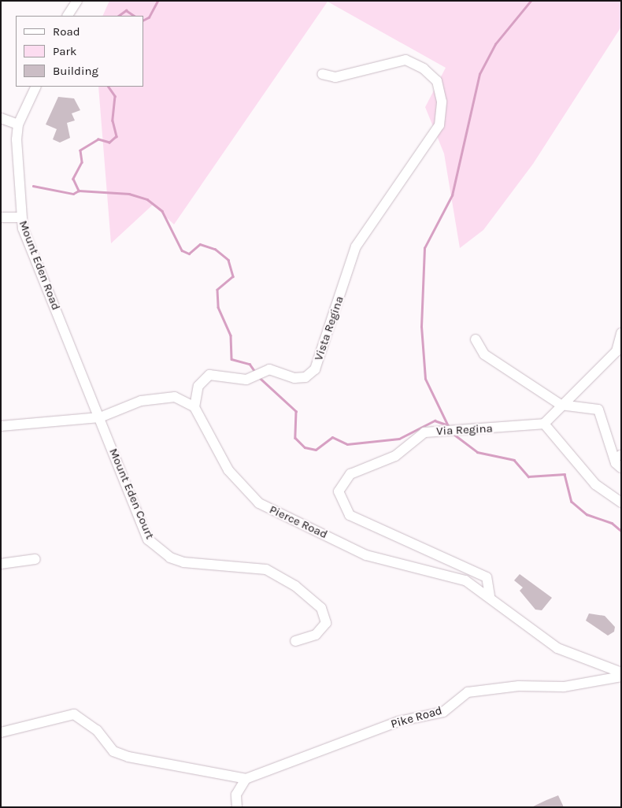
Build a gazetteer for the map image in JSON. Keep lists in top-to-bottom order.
{
  "streets": {
    "street": [
      "Mount Eden Road",
      "Vista Regina",
      "Via Regina",
      "Mount Eden Court",
      "Pierce Road",
      "Pike Road"
    ]
  },
  "crossings": [
    ["Mount Eden Road", "Mount Eden Court"],
    ["Vista Regina", "Pierce Road"],
    ["Via Regina", "Pierce Road"]
  ],
  "legend": ["Road", "Park", "Building"]
}
